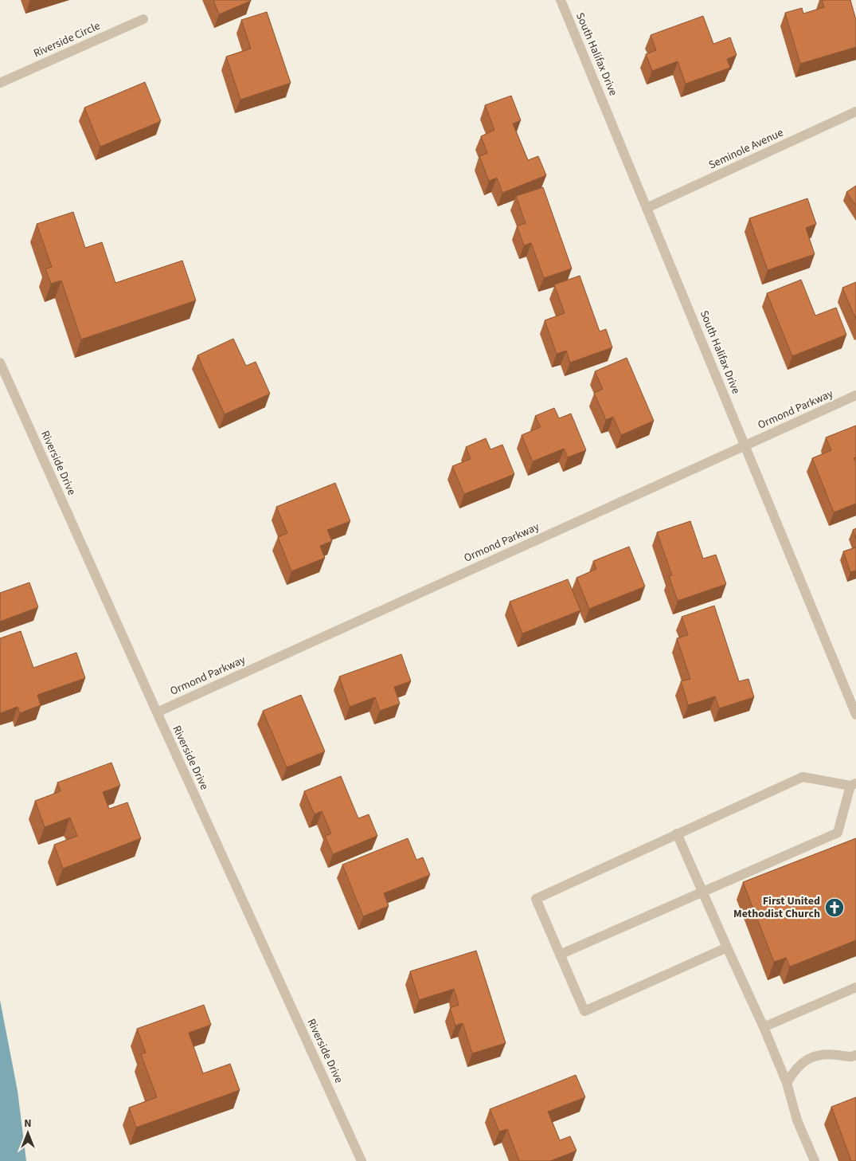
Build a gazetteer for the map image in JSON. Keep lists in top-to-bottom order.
{
  "streets": {
    "street": [
      "Riverside Circle",
      "South Halifax Drive",
      "Seminole Avenue",
      "Ormond Parkway",
      "Riverside Drive"
    ]
  },
  "crossings": [
    ["South Halifax Drive", "Seminole Avenue"],
    ["South Halifax Drive", "Ormond Parkway"],
    ["Ormond Parkway", "Riverside Drive"]
  ],
  "places": {
    "church": ["First United Methodist Church"]
  },
  "north": "top"
}
